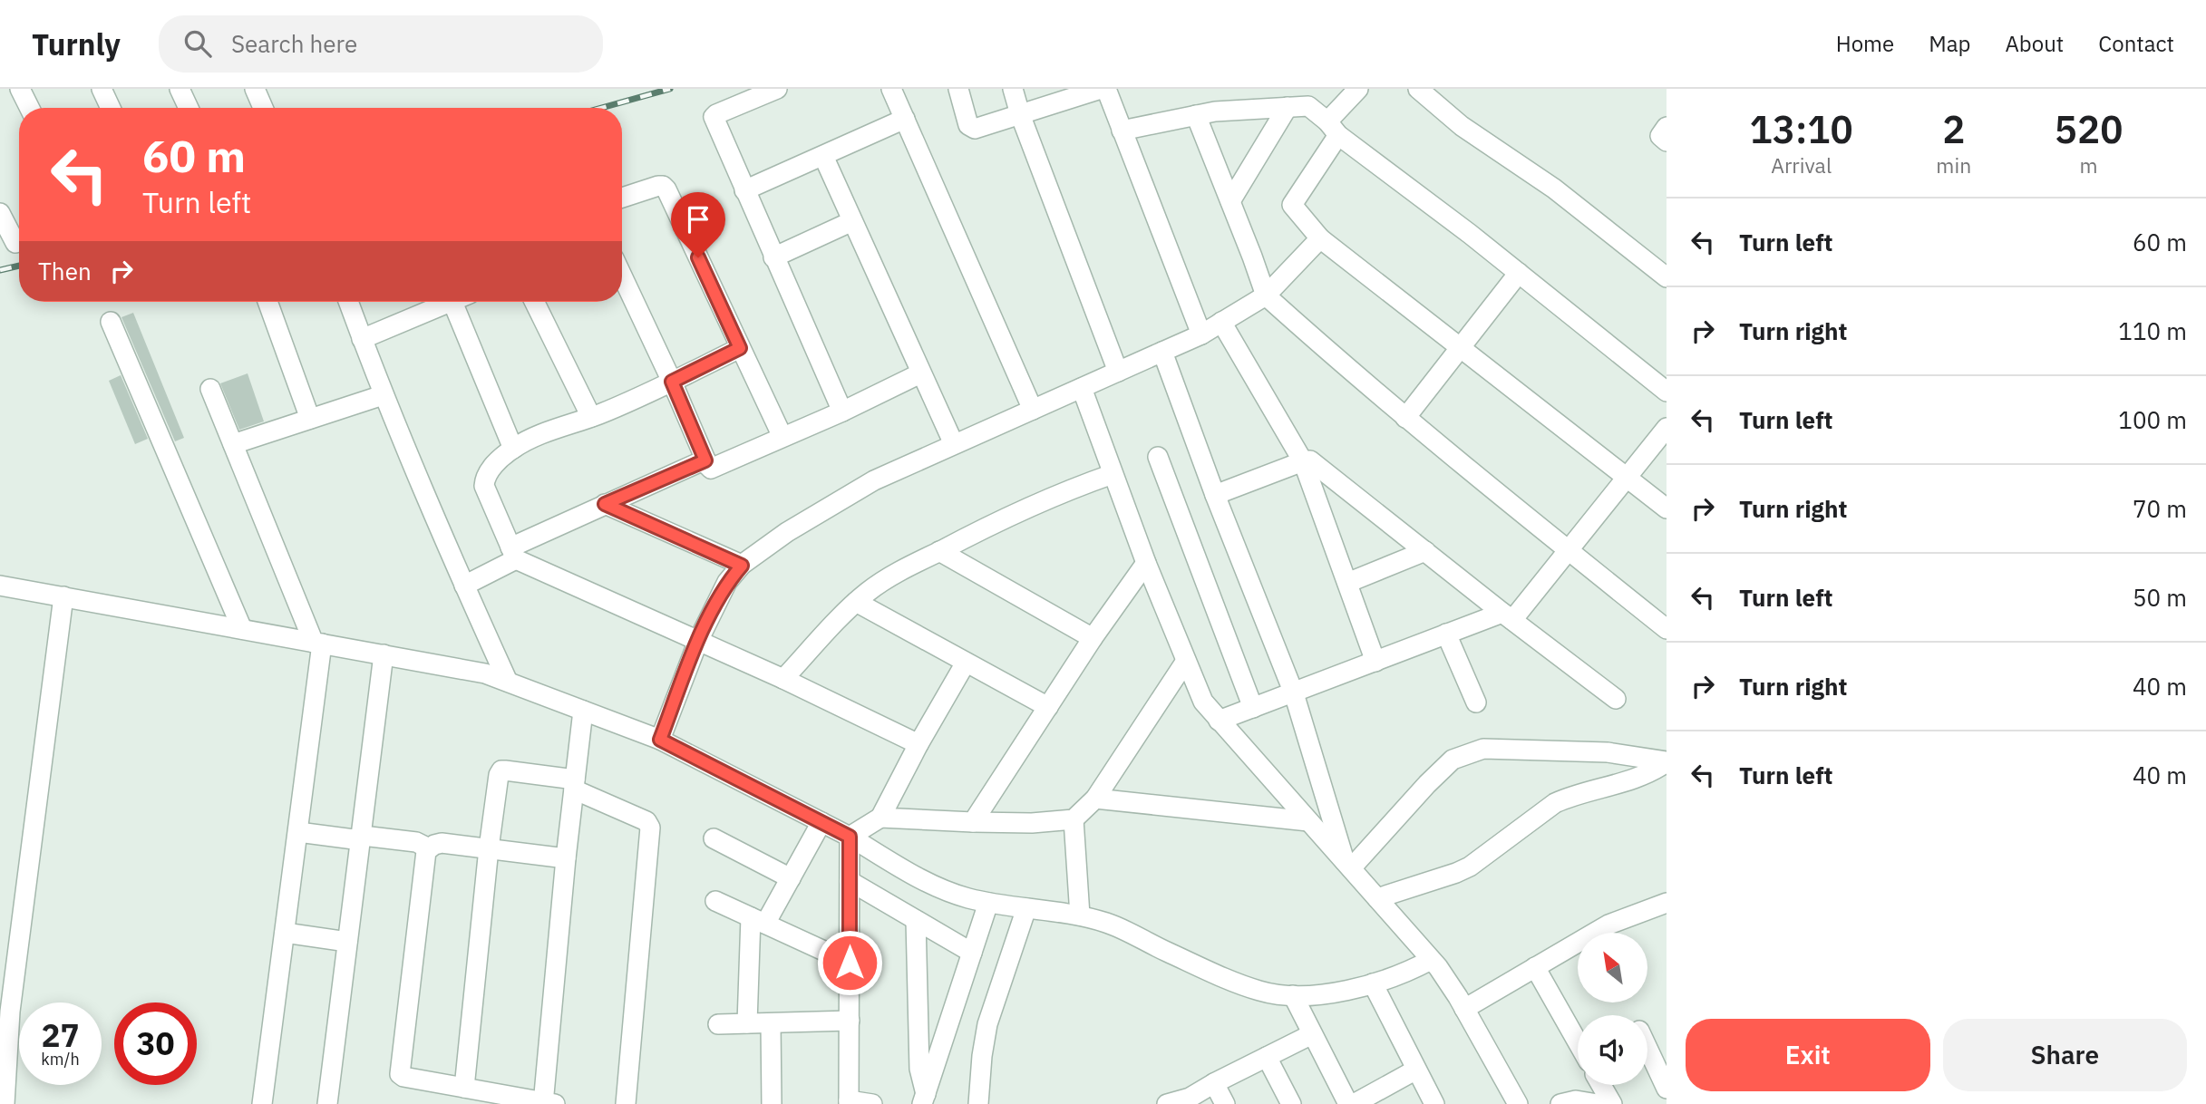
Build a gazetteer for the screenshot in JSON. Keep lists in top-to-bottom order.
{
  "north": "top left",
  "page": {
    "header": "Turnly",
    "search": "Search here",
    "nav": [
      "Home",
      "Map",
      "About",
      "Contact"
    ],
    "eta": [
      "13:10",
      "Arrival",
      "2",
      "min",
      "520",
      "m"
    ],
    "turn": ["60 m", "Turn left"],
    "list": [
      {
        "name": "Turn left",
        "value": "60 m"
      },
      {
        "name": "Turn right",
        "value": "110 m"
      },
      {
        "name": "Turn left",
        "value": "100 m"
      },
      {
        "name": "Turn right",
        "value": "70 m"
      },
      {
        "name": "Turn left",
        "value": "50 m"
      },
      {
        "name": "Turn right",
        "value": "40 m"
      },
      {
        "name": "Turn left",
        "value": "40 m"
      }
    ],
    "then": "Then",
    "speed": "27 km/h",
    "limit": "30",
    "buttons": ["Exit", "Share"]
  }
}
